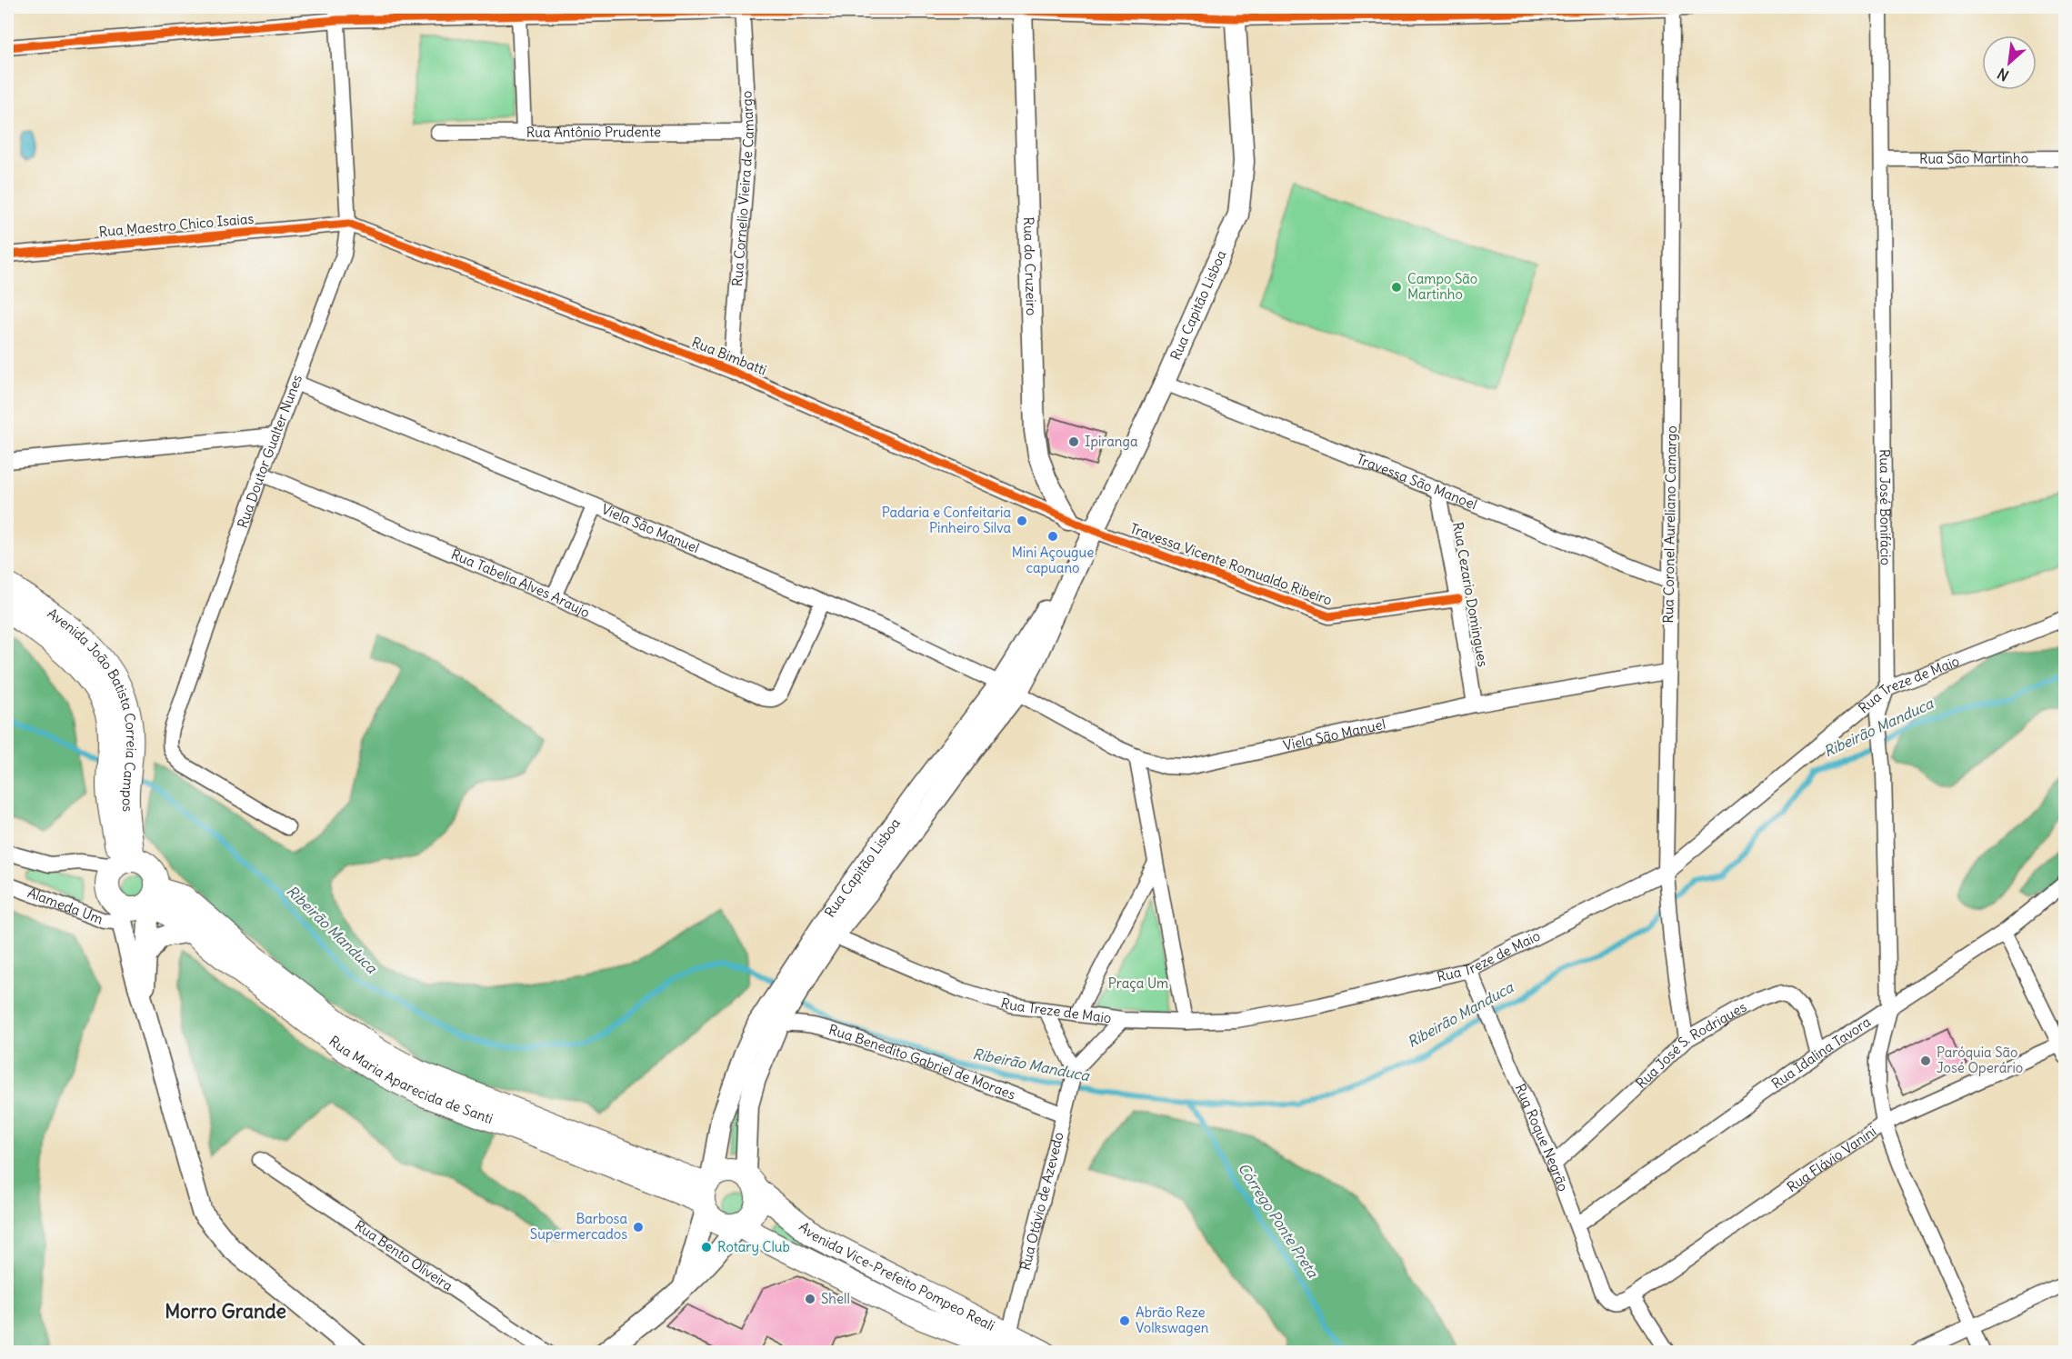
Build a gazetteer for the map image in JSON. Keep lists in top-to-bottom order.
{
  "streets": {
    "main road": ["Avenida João Batista Correia Campos", "Rua Maria Aparecida de Santi", "Avenida Vice-Prefeito Pompeo Reali"],
    "street": [
      "Rua Antônio Prudente",
      "Rua São Martinho",
      "Rua Cornelio Vieira de Camargo",
      "Rua Maestro Chico Isaias",
      "Rua do Cruzeiro",
      "Rua Capitão Lisboa",
      "Rua Bimbatti",
      "Rua Doutor Gualter Nunes",
      "Travessa São Manoel",
      "Rua José Bonifácio",
      "Rua Coronel Aureliano Camargo",
      "Viela São Manuel",
      "Travessa Vicente Romualdo Ribeiro",
      "Rua Tabelia Alves Araujo",
      "Rua Cezario Domingues",
      "Rua Treze de Maio",
      "Alameda Um",
      "Rua José S. Rodrigues",
      "Rua Idalina Tavora",
      "Rua Benedito Gabriel de Moraes",
      "Rua Roque Negrão",
      "Rua Flávio Vanini",
      "Rua Otávio de Azevedo",
      "Rua Bento Oliveira"
    ]
  },
  "crossings": [
    ["Rua Antônio Prudente", "Rua Cornelio Vieira de Camargo"],
    ["Rua São Martinho", "Rua José Bonifácio"],
    ["Rua Cornelio Vieira de Camargo", "Rua Bimbatti"],
    ["Rua Maestro Chico Isaias", "Rua Bimbatti"],
    ["Rua Maestro Chico Isaias", "Rua Doutor Gualter Nunes"],
    ["Rua do Cruzeiro", "Rua Bimbatti"],
    ["Rua Capitão Lisboa", "Rua Bimbatti"],
    ["Rua Capitão Lisboa", "Travessa São Manoel"],
    ["Rua Capitão Lisboa", "Viela São Manuel"],
    ["Rua Capitão Lisboa", "Travessa Vicente Romualdo Ribeiro"],
    ["Rua Capitão Lisboa", "Rua Treze de Maio"],
    ["Rua Capitão Lisboa", "Rua Benedito Gabriel de Moraes"],
    ["Rua Capitão Lisboa", "Rua Maria Aparecida de Santi"],
    ["Rua Capitão Lisboa", "Avenida Vice-Prefeito Pompeo Reali"],
    ["Rua Bimbatti", "Rua Doutor Gualter Nunes"],
    ["Rua Bimbatti", "Travessa Vicente Romualdo Ribeiro"],
    ["Rua Doutor Gualter Nunes", "Viela São Manuel"],
    ["Rua Doutor Gualter Nunes", "Rua Tabelia Alves Araujo"],
    ["Travessa São Manoel", "Rua Coronel Aureliano Camargo"],
    ["Travessa São Manoel", "Rua Cezario Domingues"],
    ["Rua José Bonifácio", "Rua Treze de Maio"],
    ["Rua José Bonifácio", "Rua Idalina Tavora"],
    ["Rua José Bonifácio", "Rua Flávio Vanini"],
    ["Rua Coronel Aureliano Camargo", "Viela São Manuel"],
    ["Rua Coronel Aureliano Camargo", "Rua Treze de Maio"],
    ["Rua Coronel Aureliano Camargo", "Rua José S. Rodrigues"],
    ["Viela São Manuel", "Rua Tabelia Alves Araujo"],
    ["Viela São Manuel", "Rua Cezario Domingues"],
    ["Travessa Vicente Romualdo Ribeiro", "Rua Cezario Domingues"],
    ["Rua Treze de Maio", "Rua Roque Negrão"],
    ["Rua Treze de Maio", "Rua Otávio de Azevedo"],
    ["Avenida João Batista Correia Campos", "Alameda Um"],
    ["Avenida João Batista Correia Campos", "Rua Maria Aparecida de Santi"],
    ["Alameda Um", "Rua Maria Aparecida de Santi"],
    ["Rua José S. Rodrigues", "Rua Idalina Tavora"],
    ["Rua José S. Rodrigues", "Rua Roque Negrão"],
    ["Rua Idalina Tavora", "Rua Roque Negrão"],
    ["Rua Benedito Gabriel de Moraes", "Rua Otávio de Azevedo"],
    ["Rua Maria Aparecida de Santi", "Avenida Vice-Prefeito Pompeo Reali"],
    ["Rua Roque Negrão", "Rua Flávio Vanini"],
    ["Rua Otávio de Azevedo", "Avenida Vice-Prefeito Pompeo Reali"]
  ],
  "districts": ["Morro Grande"],
  "water": ["Ribeirão Manduca", "Córrego Ponte Preta"],
  "parks": ["Praça Um"],
  "places": [
    "Campo São Martinho",
    "Ipiranga",
    "Padaria e Confeitaria Pinheiro Silva",
    "Mini Açougue capuano",
    "Paróquia São José Operário",
    "Barbosa Supermercados",
    "Rotary Club",
    "Shell",
    "Abrão Reze Volkswagen"
  ],
  "north": "bottom left"
}
